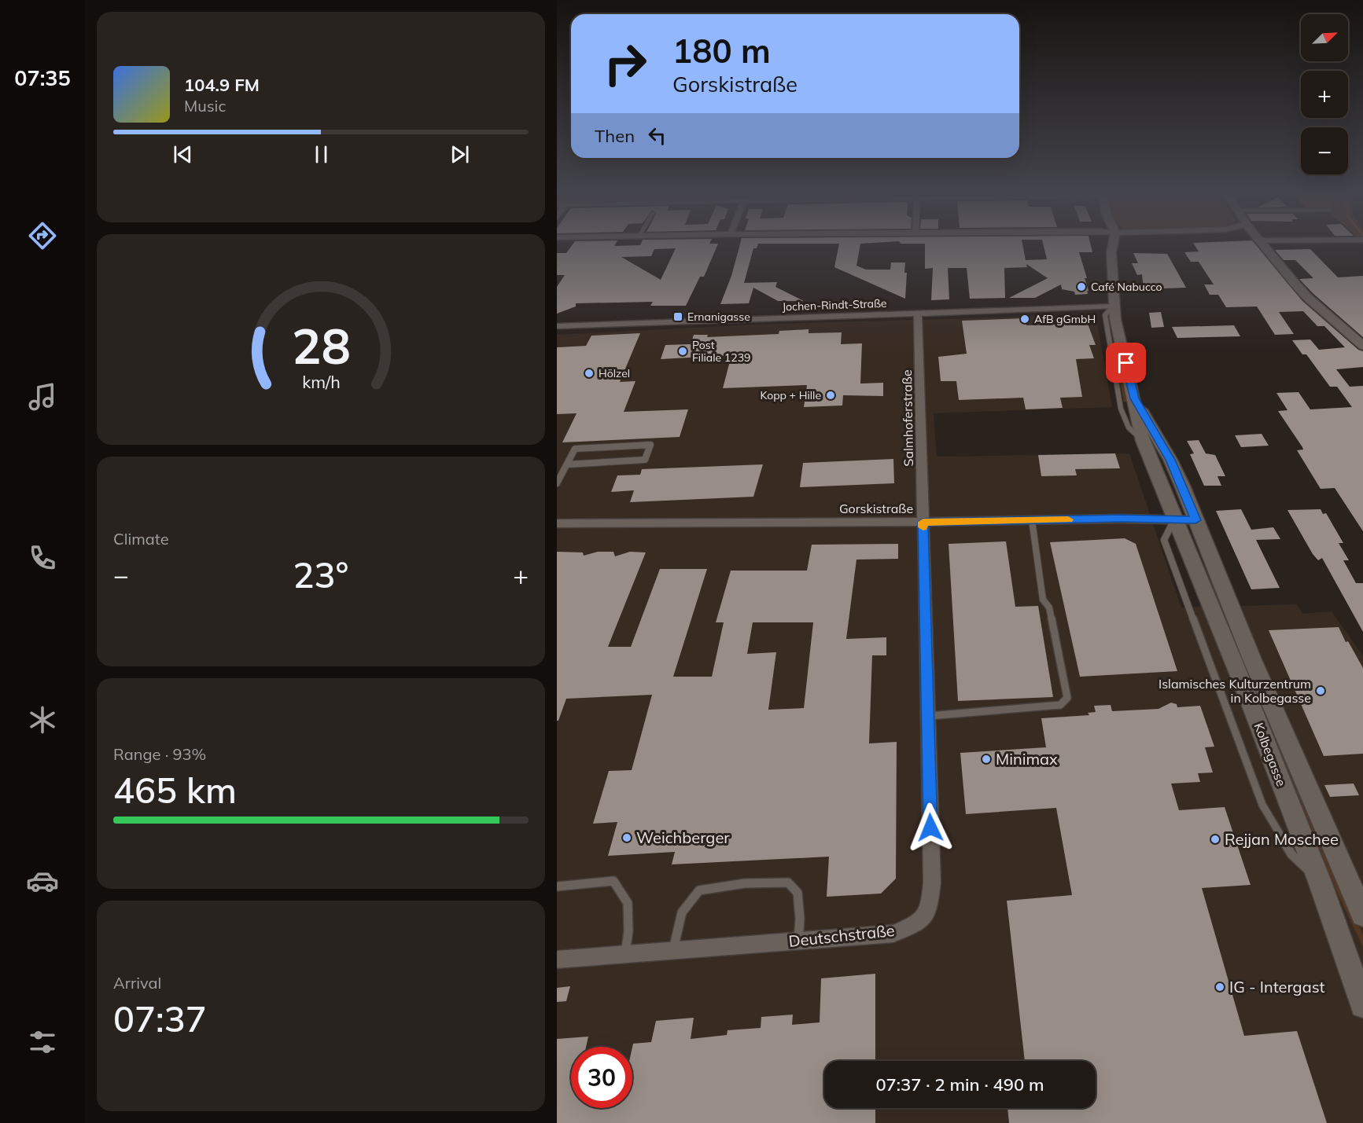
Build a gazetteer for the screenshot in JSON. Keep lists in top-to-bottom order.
{
  "streets": {
    "main road": ["Kolbegasse"],
    "street": [
      "Jochen-Rindt-Straße",
      "Salmhoferstraße",
      "Gorskistraße",
      "Deutschstraße"
    ]
  },
  "crossings": [
    ["Jochen-Rindt-Straße", "Salmhoferstraße"],
    ["Jochen-Rindt-Straße", "Kolbegasse"],
    ["Salmhoferstraße", "Gorskistraße"],
    ["Salmhoferstraße", "Deutschstraße"],
    ["Gorskistraße", "Kolbegasse"],
    ["Gorskistraße", "Deutschstraße"]
  ],
  "places": {
    "other": [
      "Café Nabucco",
      "AfB gGmbH",
      "Post Filiale 1239",
      "Hölzel",
      "Kopp + Hille",
      "Islamisches Kulturzentrum in Kolbegasse",
      "Minimax",
      "Weichberger",
      "Rejjan Moschee",
      "IG - Intergast"
    ],
    "transit": ["Ernanigasse"]
  },
  "north": "top right",
  "page": {
    "tabs": "07:35",
    "map_buttons": ["+", "−"],
    "turn": ["180 m", "Gorskistraße"],
    "song": ["104.9 FM", "Music"],
    "then": "Then",
    "tile": [
      "Climate",
      ["Range · 93%", "465 km"],
      ["Arrival", "07:37"]
    ],
    "heat": ["−", "23°", "+"],
    "limit": "30",
    "trip": "07:37 · 2 min · 490 m",
    "gauge": ["28", "km/h"]
  }
}
